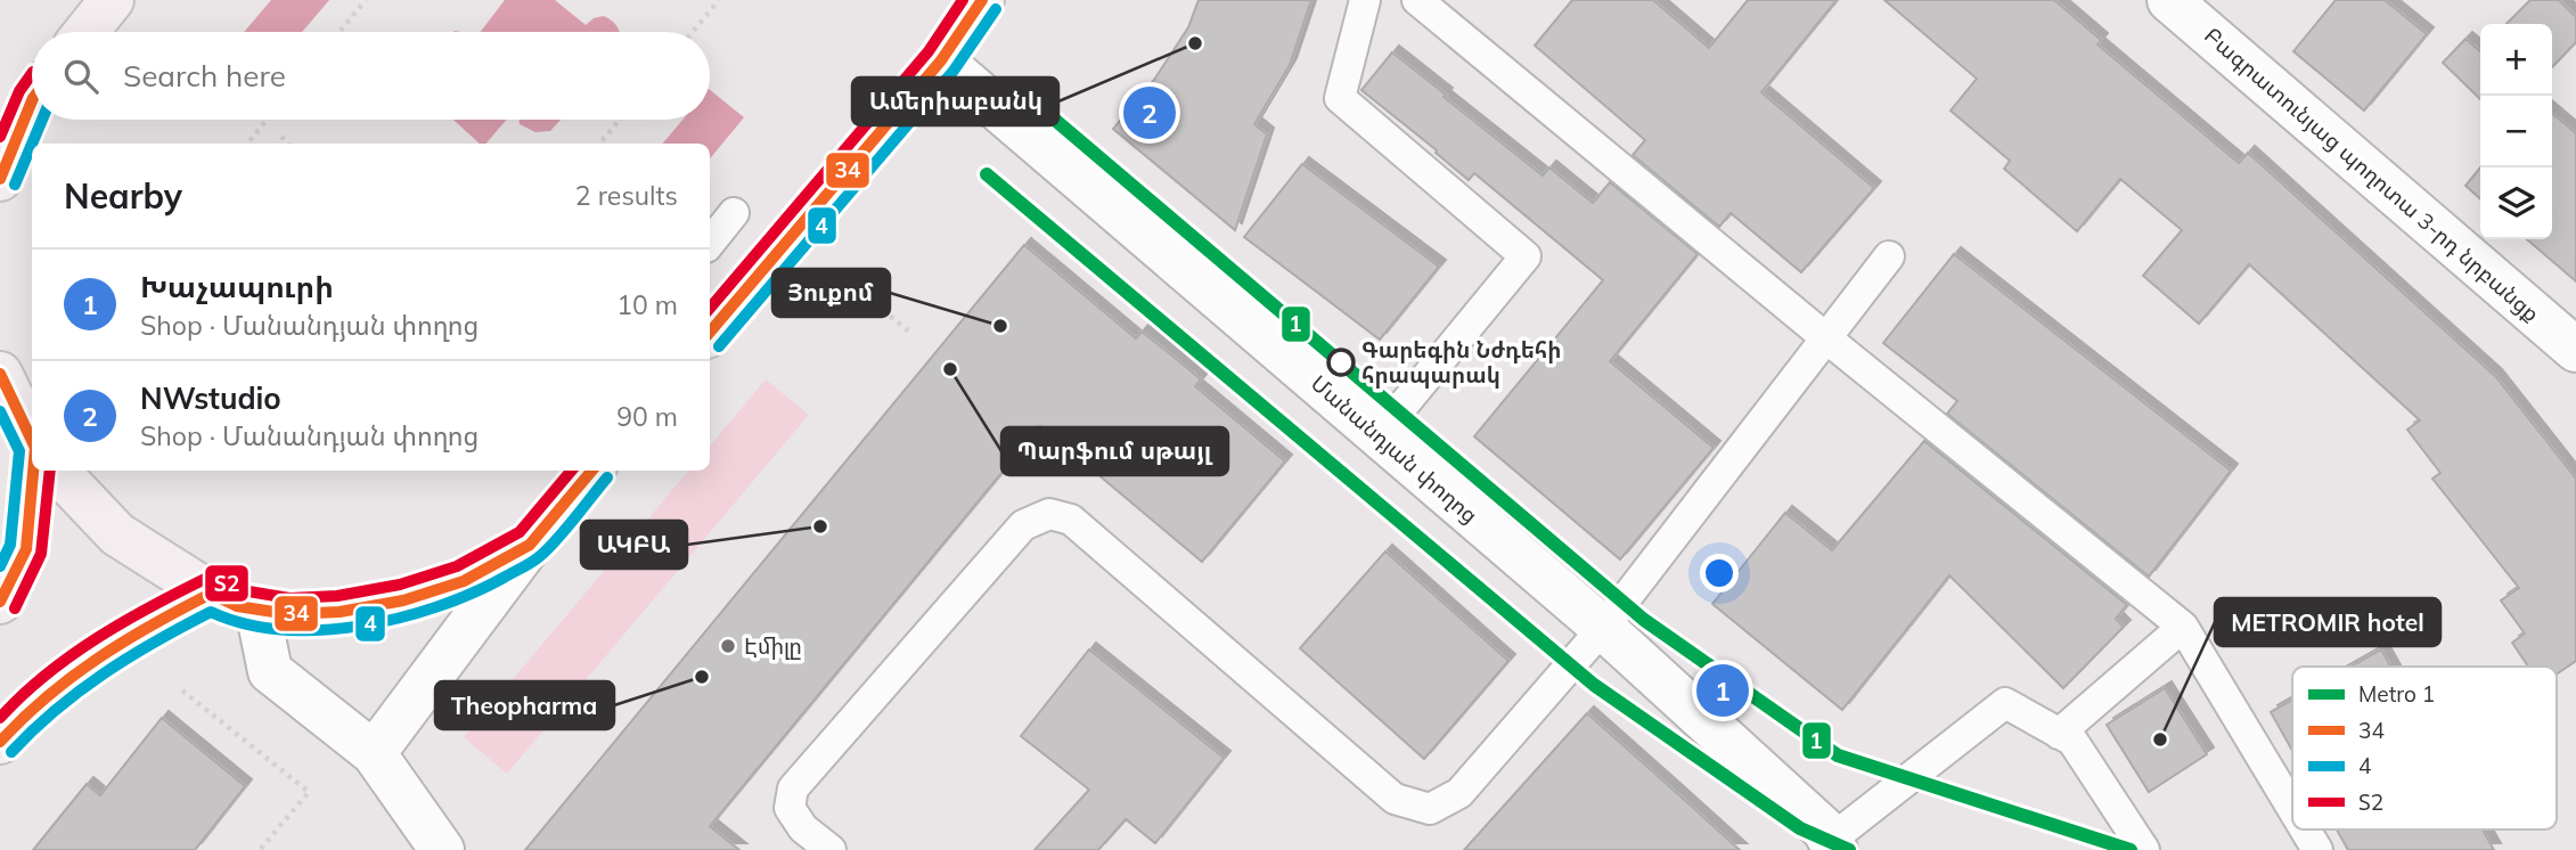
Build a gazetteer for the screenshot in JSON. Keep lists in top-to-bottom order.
{
  "streets": {
    "street": ["Բագրատունյաց պողոտա 3-րդ նրբանցք", "Մանանդյան փողոց"]
  },
  "places": [
    "Ամերիաբանկ",
    "Յուքոմ",
    "Գարեգին Նժդեհի հրապարակ",
    "Պարֆում սթայլ",
    "ԱԿԲԱ",
    "Էմիլը",
    "Theopharma",
    "METROMIR hotel"
  ],
  "lines": [
    "transit line 34",
    "transit line Տ2",
    "transit line 4",
    "metro line 1"
  ],
  "legend": [
    "Metro 1",
    "34",
    "4",
    "Տ2"
  ],
  "page": {
    "map_buttons": ["+", "−"],
    "search": "Search here",
    "pins": ["2", "1"],
    "heading": ["Nearby", "2 results"],
    "list": [
      {
        "mark": "1",
        "name": "Խաչապուրի",
        "note": "Shop · Մանանդյան փողոց",
        "value": "10 m"
      },
      {
        "mark": "2",
        "name": "NWstudio",
        "note": "Shop · Մանանդյան փողոց",
        "value": "90 m"
      }
    ]
  }
}
